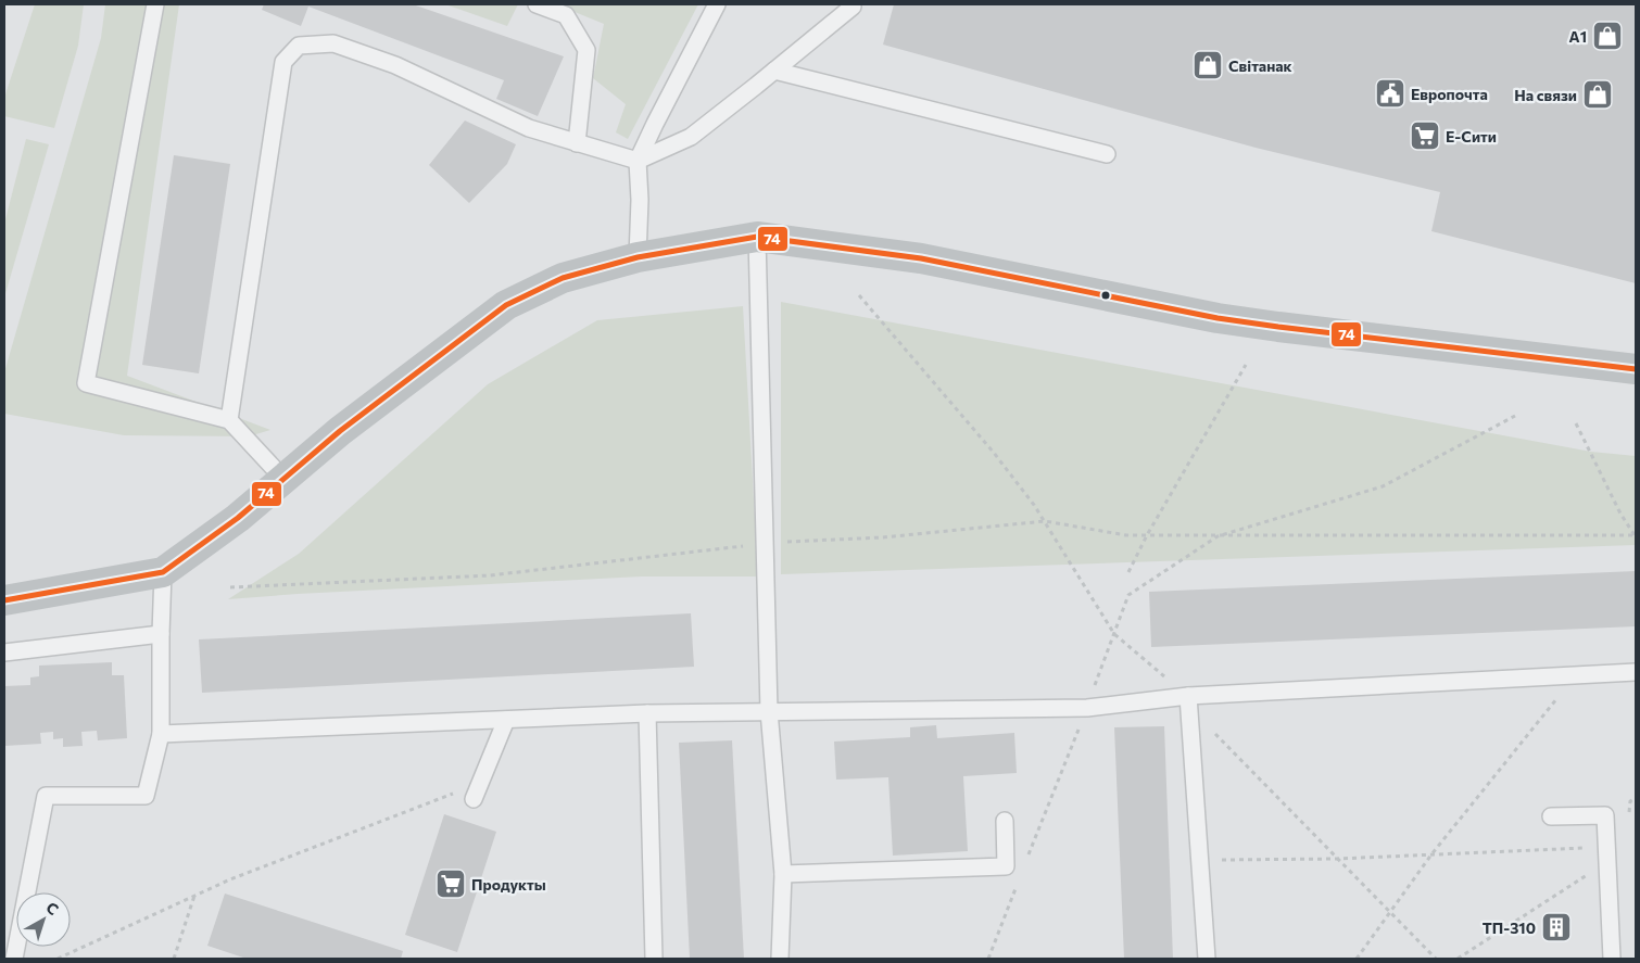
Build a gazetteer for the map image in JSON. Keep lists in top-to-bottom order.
{
  "places": {
    "shop": ["A1", "Світанак", "На связи"],
    "public building": ["Европочта"],
    "supermarket": ["Е-Сити", "Продукты"],
    "building": ["ТП-310"]
  },
  "lines": ["transit line 74"],
  "north": "top right"
}
